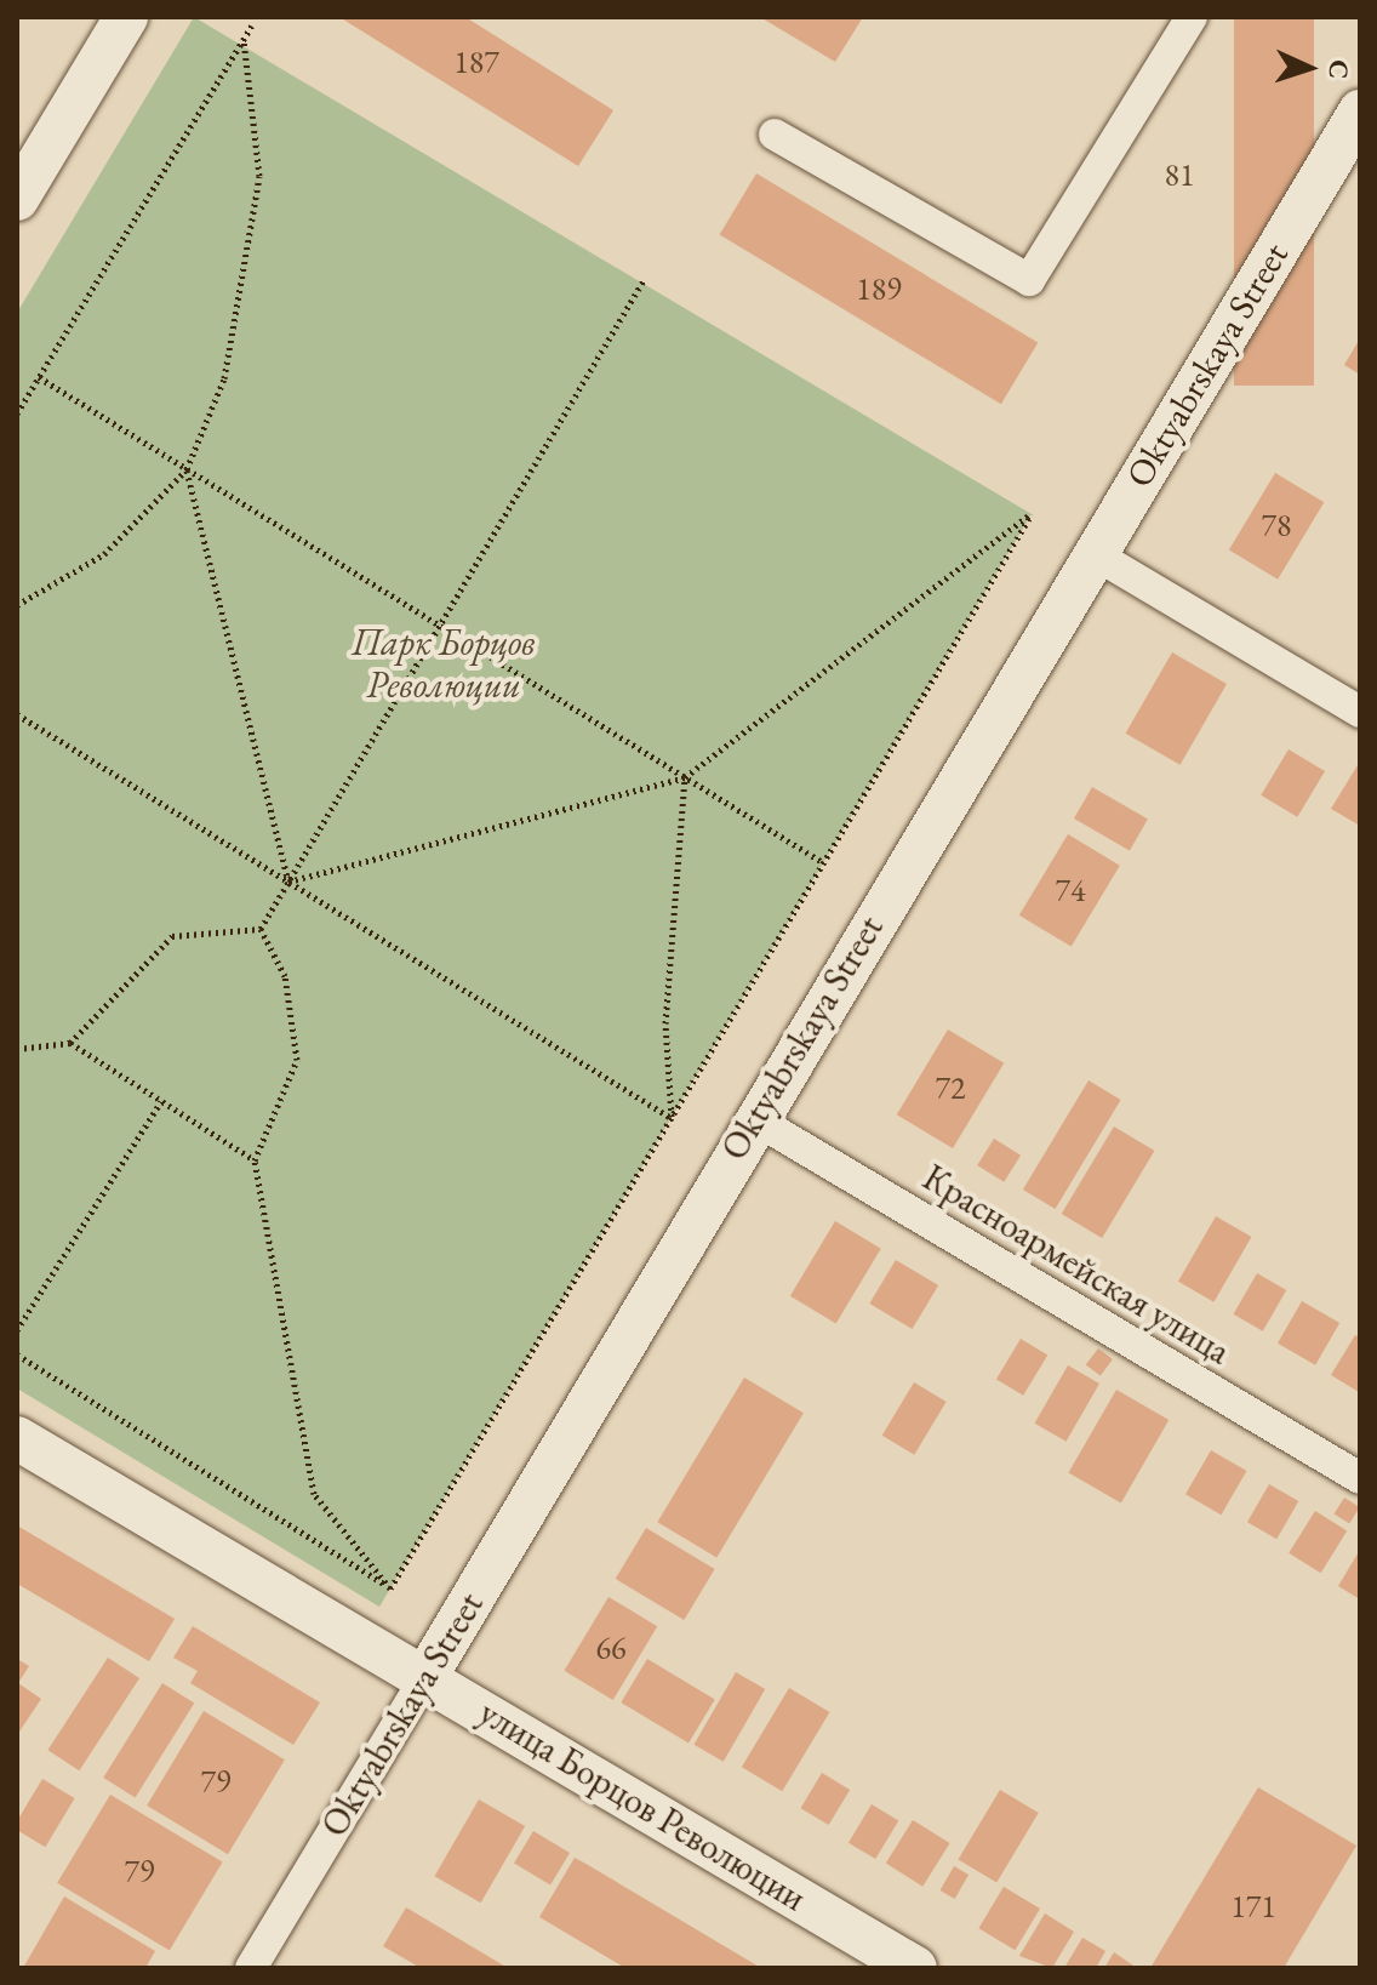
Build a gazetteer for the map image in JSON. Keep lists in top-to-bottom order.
{
  "streets": {
    "main road": ["Oktyabrskaya Street", "улица Борцов Революции"],
    "street": ["Красноармейская улица"]
  },
  "crossings": [
    ["Oktyabrskaya Street", "Красноармейская улица"],
    ["Oktyabrskaya Street", "улица Борцов Революции"]
  ],
  "parks": ["Парк Борцов Революции"],
  "house_numbers": [
    "187",
    "81",
    "189",
    "78",
    "74",
    "72",
    "66",
    "79",
    "79",
    "171"
  ],
  "north": "right"
}
